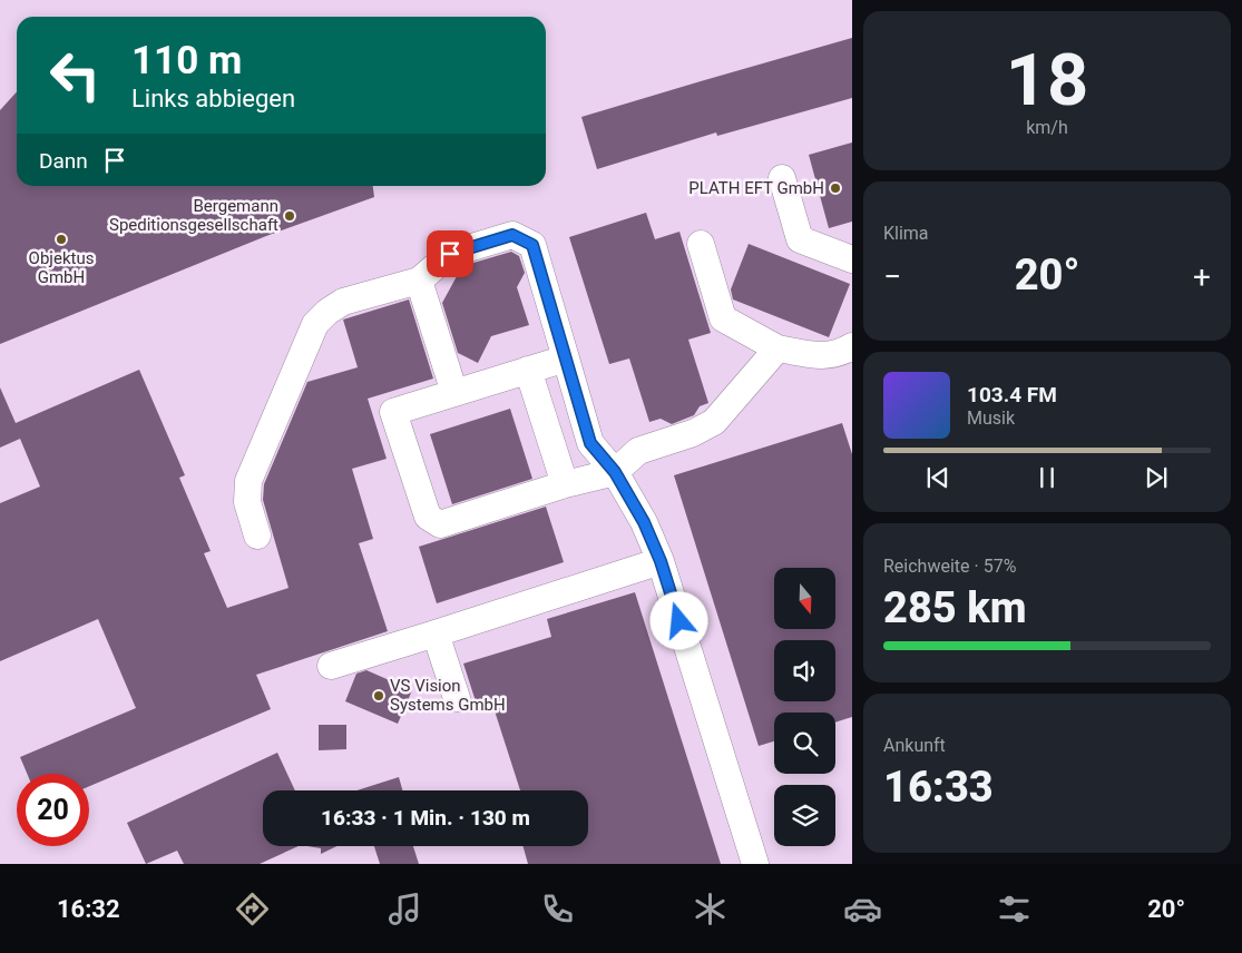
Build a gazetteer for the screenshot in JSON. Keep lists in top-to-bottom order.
{
  "places": [
    "PLATH EFT GmbH",
    "Bergemann Speditionsgesellschaft",
    "Objektus GmbH",
    "VS Vision Systems GmbH"
  ],
  "north": "bottom",
  "page": {
    "tile": [
      ["18", "km/h"],
      "Klima",
      ["Reichweite · 57%", "285 km"],
      ["Ankunft", "16:33"]
    ],
    "turn": ["110 m", "Links abbiegen"],
    "then": "Dann",
    "heat": ["−", "20°", "+"],
    "song": ["103.4 FM", "Musik"],
    "limit": "20",
    "trip": "16:33 · 1 Min. · 130 m",
    "tabs": ["16:32", "20°"]
  }
}
